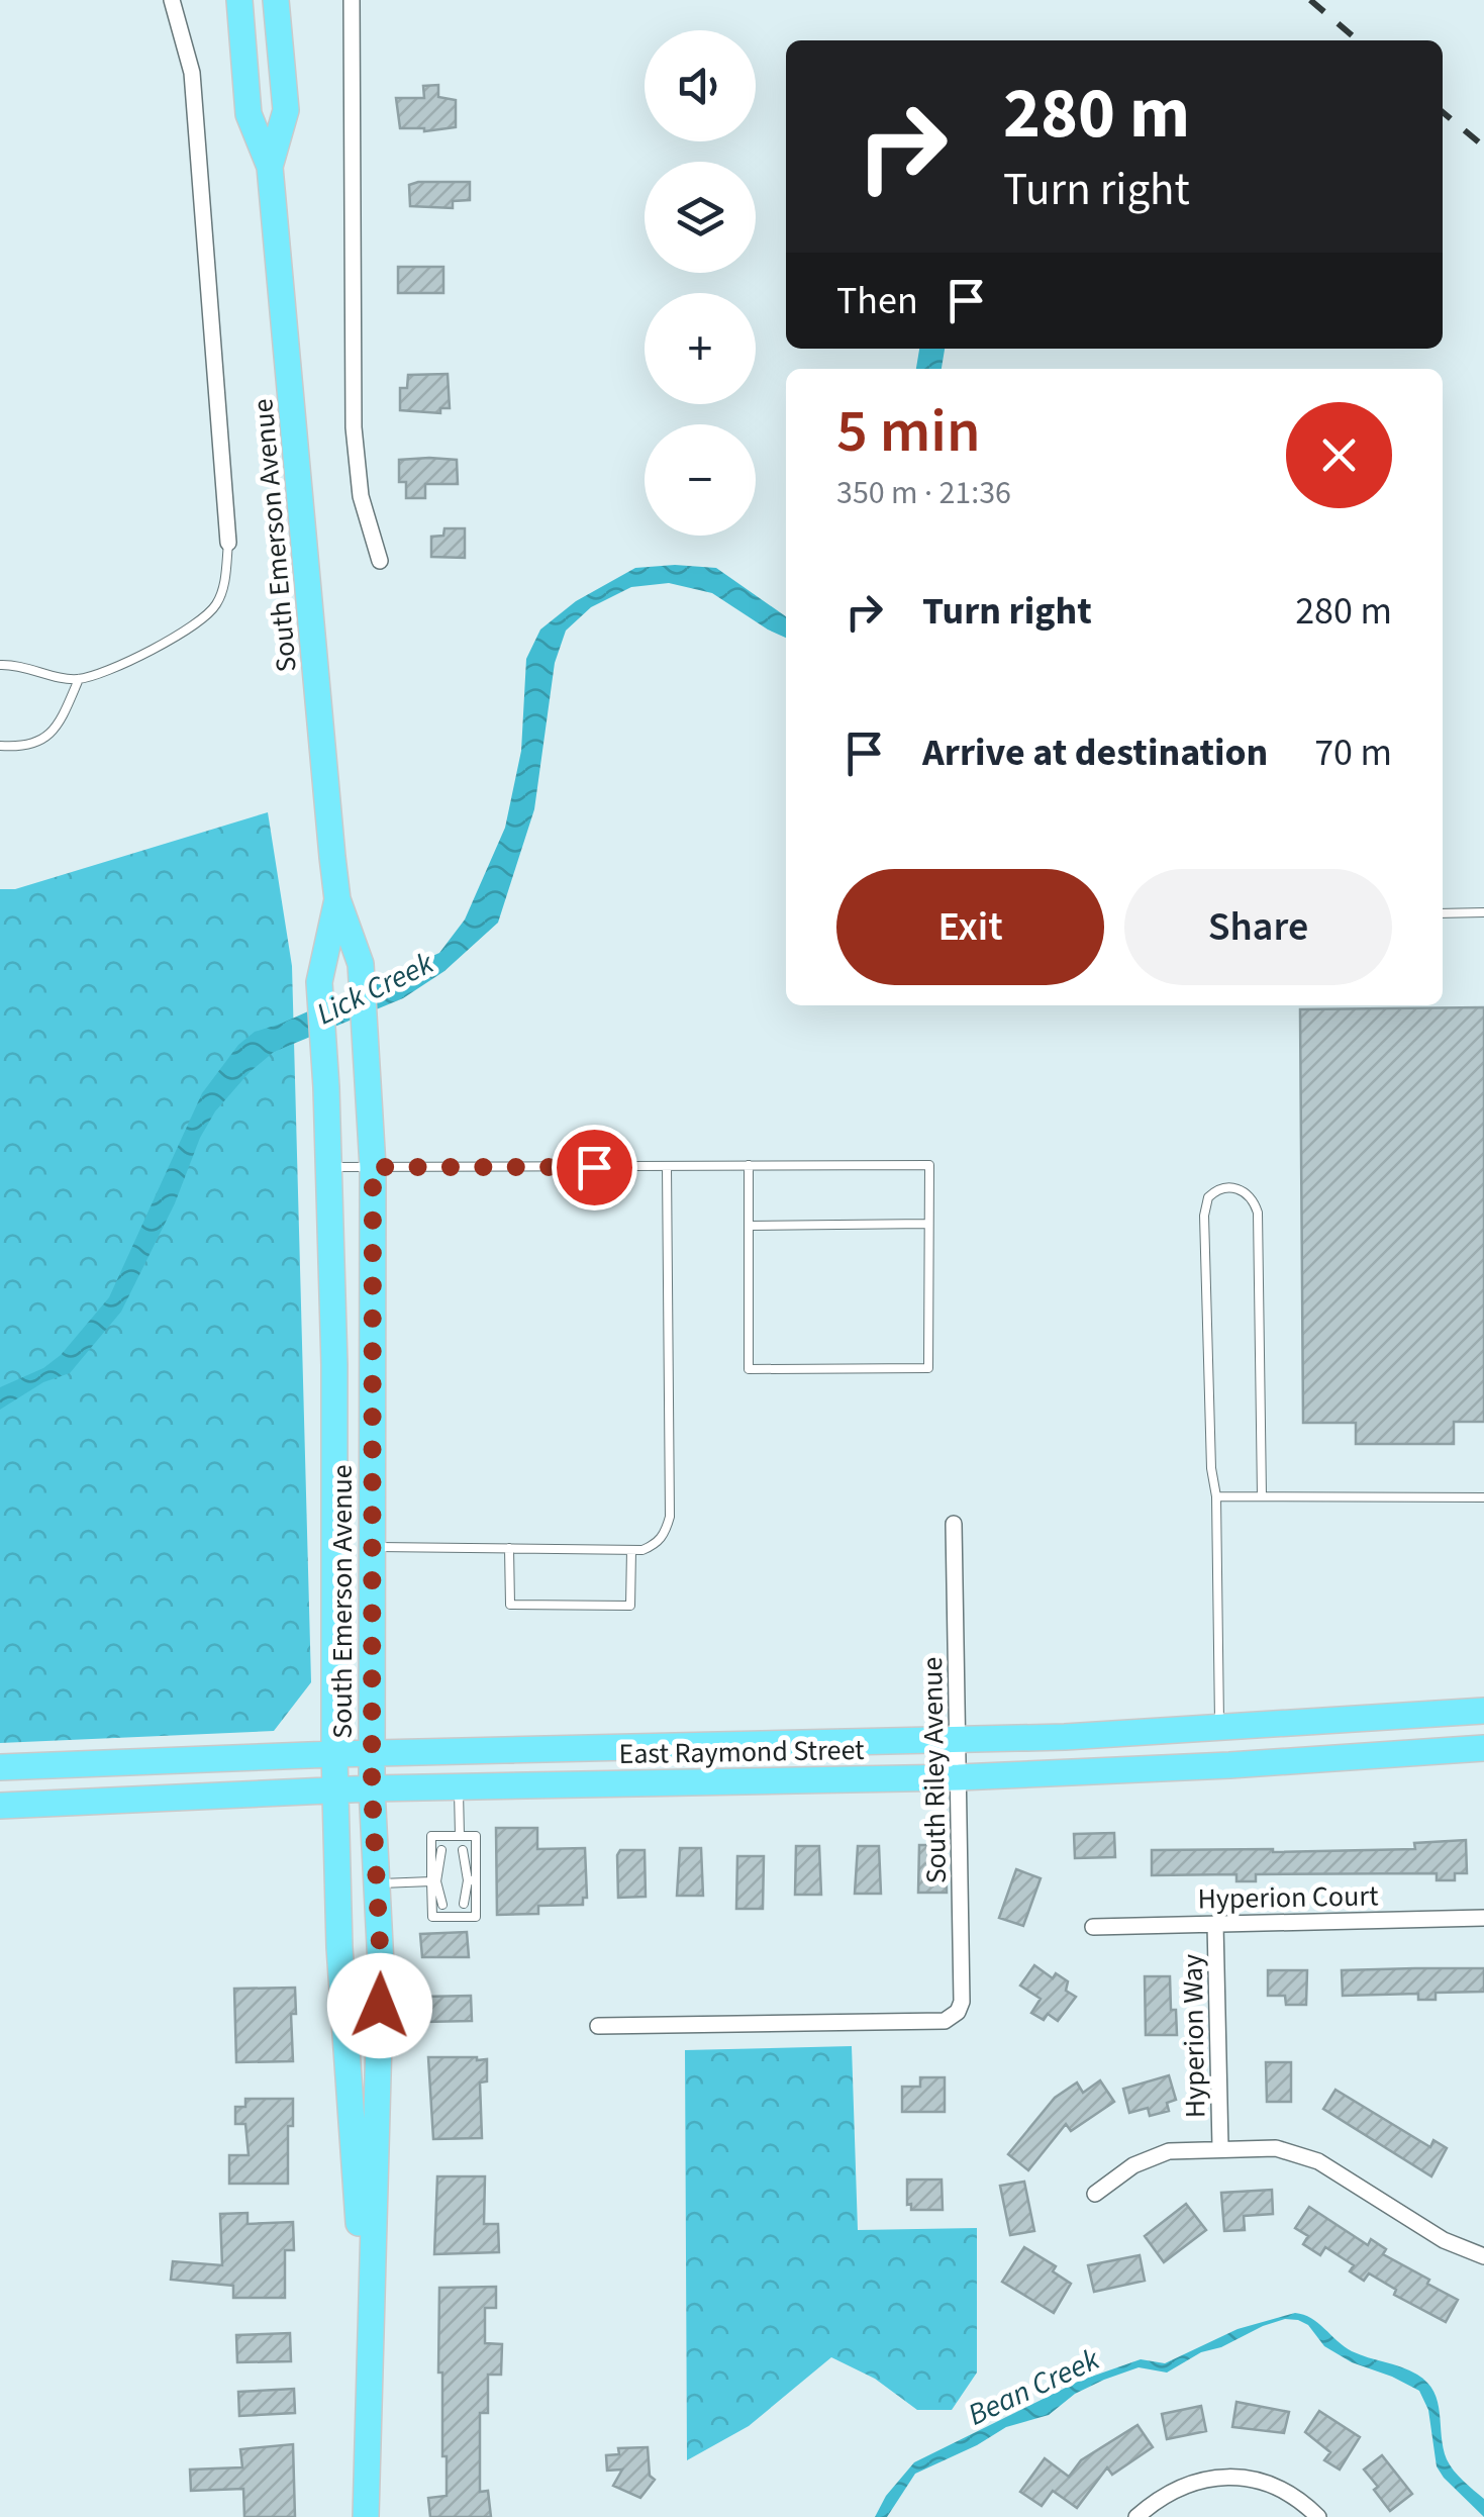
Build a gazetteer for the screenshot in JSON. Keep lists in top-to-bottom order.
{
  "streets": {
    "main road": ["South Emerson Avenue", "East Raymond Street"],
    "street": ["South Riley Avenue", "Hyperion Court", "Hyperion Way"]
  },
  "crossings": [
    ["South Emerson Avenue", "East Raymond Street"],
    ["East Raymond Street", "South Riley Avenue"],
    ["Hyperion Court", "Hyperion Way"]
  ],
  "water": ["Lick Creek", "Bean Creek"],
  "page": {
    "map_buttons": ["+", "−"],
    "turn": ["280 m", "Turn right"],
    "then": "Then",
    "heading": ["5 min", "350 m · 21:36"],
    "list": [
      {
        "name": "Turn right",
        "value": "280 m"
      },
      {
        "name": "Arrive at destination",
        "value": "70 m"
      }
    ],
    "buttons": ["Exit", "Share"]
  }
}
